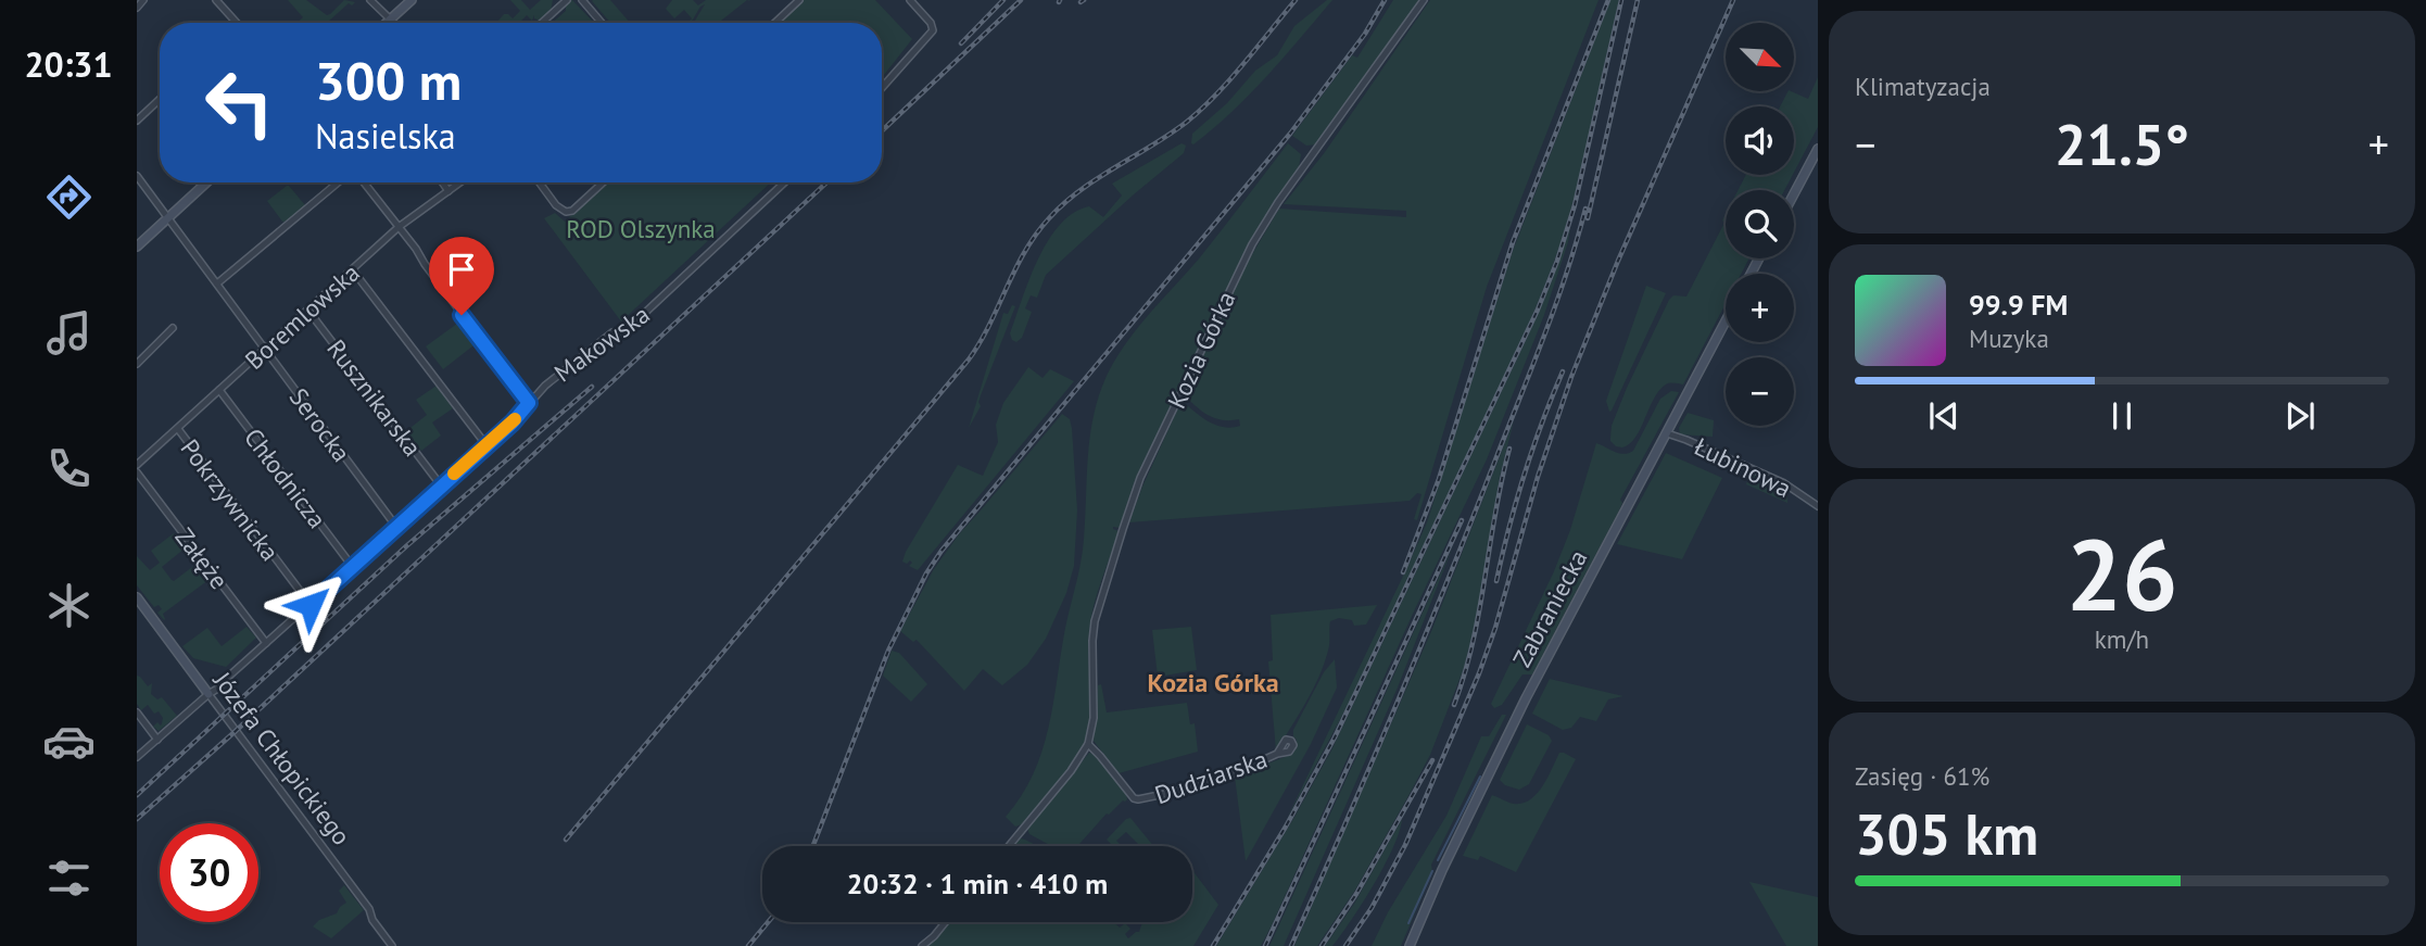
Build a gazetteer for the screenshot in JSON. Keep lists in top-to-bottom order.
{
  "streets": {
    "main road": ["Zabraniecka", "Józefa Chłopickiego"],
    "street": [
      "Boremlowska",
      "Makowska",
      "Kozia Górka",
      "Rusznikarska",
      "Serocka",
      "Łubinowa",
      "Chłodnicza",
      "Pokrzywnicka",
      "Załęże",
      "Dudziarska"
    ]
  },
  "crossings": [
    ["Boremlowska", "Rusznikarska"],
    ["Boremlowska", "Serocka"],
    ["Boremlowska", "Chłodnicza"],
    ["Boremlowska", "Pokrzywnicka"],
    ["Makowska", "Rusznikarska"],
    ["Makowska", "Serocka"],
    ["Makowska", "Chłodnicza"],
    ["Makowska", "Pokrzywnicka"],
    ["Makowska", "Załęże"],
    ["Makowska", "Józefa Chłopickiego"],
    ["Kozia Górka", "Dudziarska"],
    ["Łubinowa", "Zabraniecka"]
  ],
  "districts": ["Kozia Górka"],
  "parks": ["ROD Olszynka"],
  "north": "bottom right",
  "page": {
    "tabs": "20:31",
    "tile": [
      "Klimatyzacja",
      ["26", "km/h"],
      ["Zasięg · 61%", "305 km"]
    ],
    "map_buttons": ["+", "−"],
    "turn": ["300 m", "Nasielska"],
    "heat": ["−", "21.5°", "+"],
    "song": ["99.9 FM", "Muzyka"],
    "limit": "30",
    "trip": "20:32 · 1 min · 410 m"
  }
}
